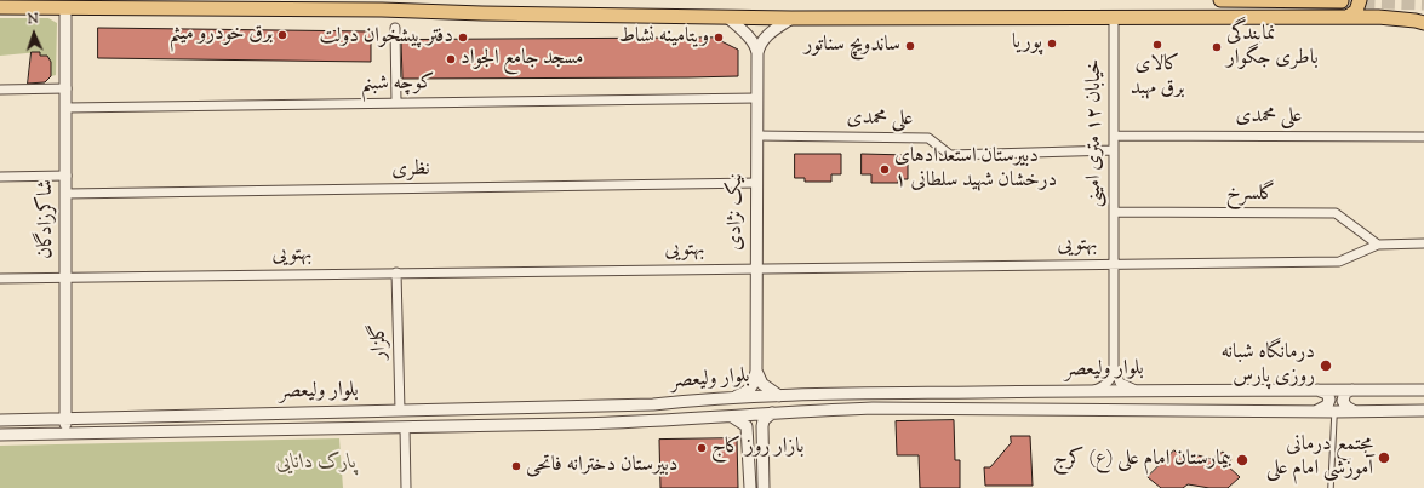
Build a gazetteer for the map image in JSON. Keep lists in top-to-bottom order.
{
  "streets": {
    "street": [
      "کوچه شبنم",
      "علی محمدی",
      "خیابان ۱۲ متری امینی",
      "نظری",
      "گلسرخ",
      "نیک نژادی",
      "شاکرزادگان",
      "بهتویی",
      "گلزار",
      "بلوار ولیعصر"
    ]
  },
  "crossings": [
    ["کوچه شبنم", "نیک نژادی"],
    ["کوچه شبنم", "شاکرزادگان"],
    ["علی محمدی", "خیابان ۱۲ متری امینی"],
    ["علی محمدی", "نیک نژادی"],
    ["خیابان ۱۲ متری امینی", "گلسرخ"],
    ["خیابان ۱۲ متری امینی", "بهتویی"],
    ["نظری", "نیک نژادی"],
    ["نظری", "شاکرزادگان"],
    ["گلسرخ", "بهتویی"],
    ["نیک نژادی", "بهتویی"],
    ["شاکرزادگان", "بهتویی"],
    ["شاکرزادگان", "بلوار ولیعصر"],
    ["بهتویی", "گلزار"],
    ["گلزار", "بلوار ولیعصر"]
  ],
  "parks": ["پارک دانایی"],
  "places": [
    "برق خودرو میثم",
    "دفتر پیشخوان دولت",
    "ویتامینه نشاط",
    "پوریا",
    "کالای برق مهبد",
    "ساندویچ سناتور",
    "نمایندگی باطری جگوار",
    "مسجد جامع الجواد",
    "دبیرستان استعدادهای درخشان شهید سلطانی ۱",
    "درمانگاه شبانه روزی پارس",
    "بازار روز کاج",
    "مجتمع درمانی آموزشی امام علی",
    "بیمارستان امام علی (ع) کرج",
    "دبیرستان دخترانه فاتحی"
  ],
  "north": "top"
}
